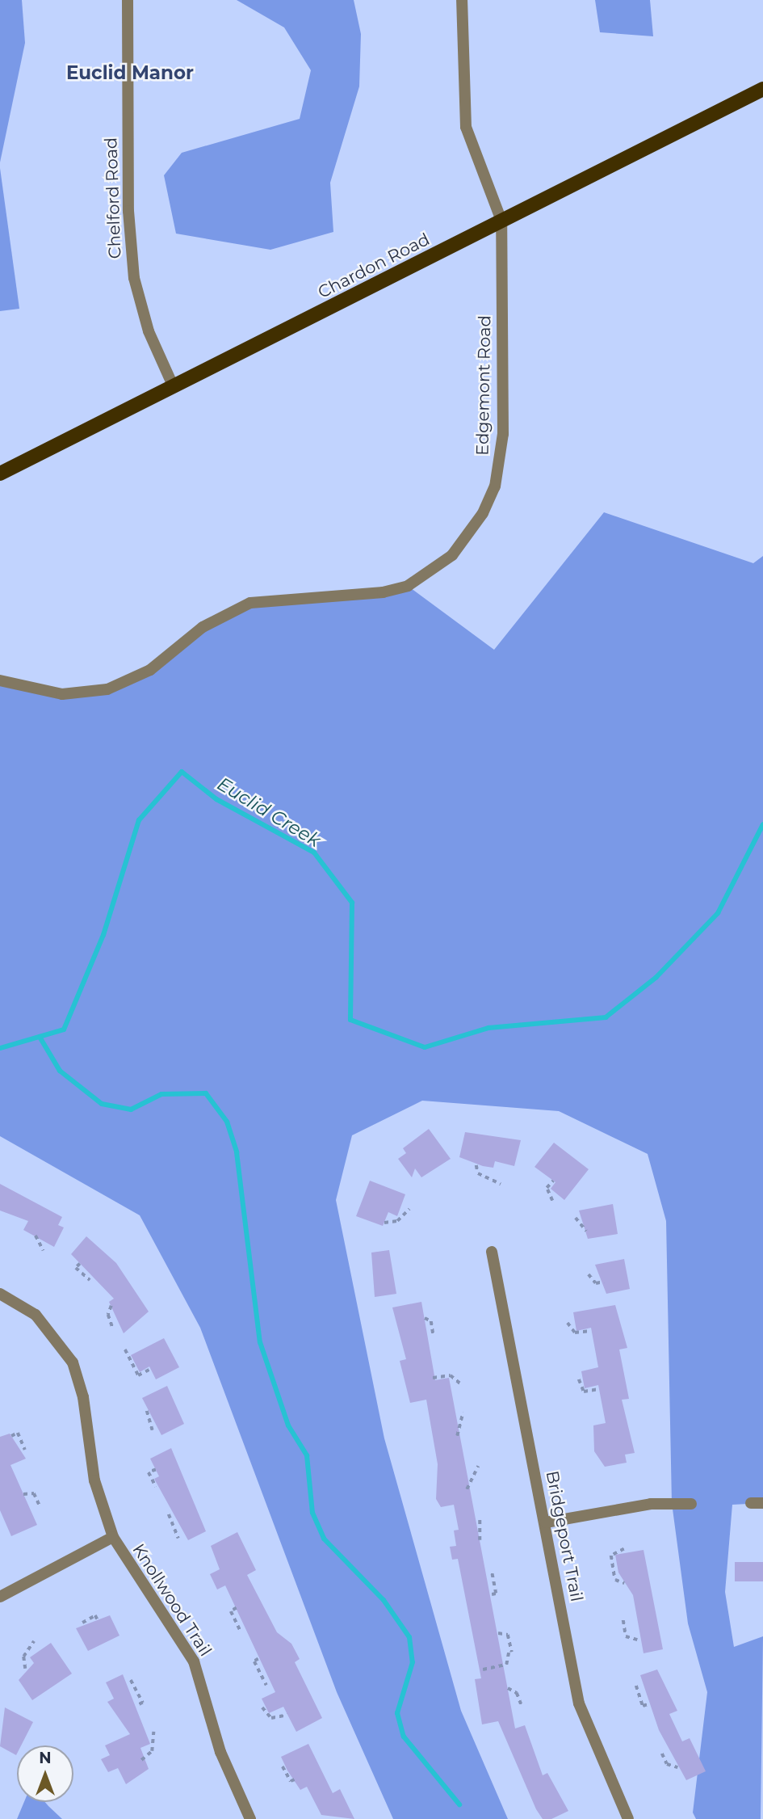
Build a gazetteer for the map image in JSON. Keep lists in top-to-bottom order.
{
  "streets": {
    "main road": ["Chardon Road"],
    "street": [
      "Chelford Road",
      "Edgemont Road",
      "Bridgeport Trail",
      "Knollwood Trail"
    ]
  },
  "crossings": [
    ["Chelford Road", "Chardon Road"],
    ["Chardon Road", "Edgemont Road"]
  ],
  "districts": ["Euclid Manor"],
  "water": ["Euclid Creek"],
  "north": "top"
}
